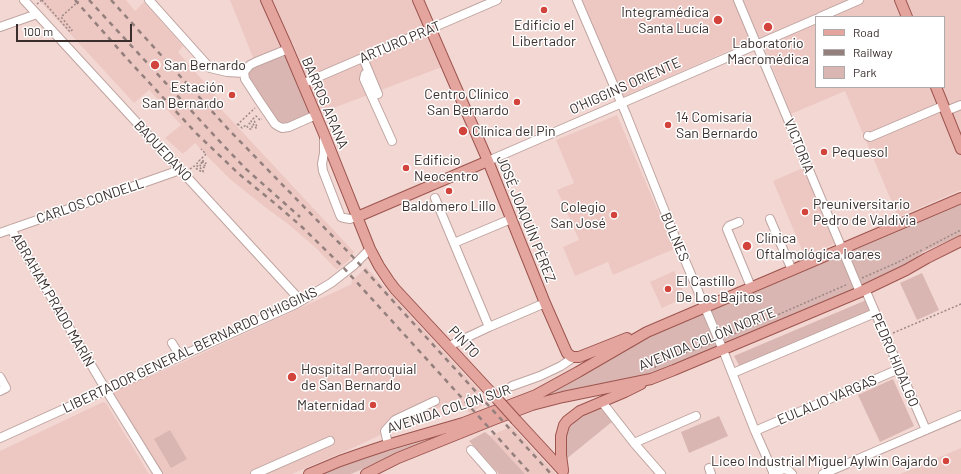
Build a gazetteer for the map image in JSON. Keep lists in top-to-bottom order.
{
  "streets": {
    "main road": [
      "O'HIGGINS ORIENTE",
      "BARROS ARANA",
      "JOSÉ JOAQUÍN PÉREZ",
      "AVENIDA COLÓN NORTE",
      "PINTO",
      "AVENIDA COLÓN SUR"
    ],
    "street": [
      "ARTURO PRAT",
      "VICTORIA",
      "BAQUEDANO",
      "CARLOS CONDELL",
      "BULNES",
      "ABRAHAM PRADO MARÍN",
      "LIBERTADOR GENERAL BERNARDO O'HIGGINS",
      "PEDRO HIDALGO",
      "EULALIO VARGAS"
    ]
  },
  "crossings": [
    ["ARTURO PRAT", "BARROS ARANA"],
    ["ARTURO PRAT", "JOSÉ JOAQUÍN PÉREZ"],
    ["O'HIGGINS ORIENTE", "BARROS ARANA"],
    ["O'HIGGINS ORIENTE", "VICTORIA"],
    ["O'HIGGINS ORIENTE", "JOSÉ JOAQUÍN PÉREZ"],
    ["O'HIGGINS ORIENTE", "BULNES"],
    ["O'HIGGINS ORIENTE", "PINTO"],
    ["BARROS ARANA", "PINTO"],
    ["VICTORIA", "AVENIDA COLÓN NORTE"],
    ["VICTORIA", "PEDRO HIDALGO"],
    ["VICTORIA", "AVENIDA COLÓN SUR"],
    ["BAQUEDANO", "CARLOS CONDELL"],
    ["BAQUEDANO", "LIBERTADOR GENERAL BERNARDO O'HIGGINS"],
    ["CARLOS CONDELL", "ABRAHAM PRADO MARÍN"],
    ["JOSÉ JOAQUÍN PÉREZ", "AVENIDA COLÓN SUR"],
    ["BULNES", "AVENIDA COLÓN NORTE"],
    ["BULNES", "EULALIO VARGAS"],
    ["BULNES", "AVENIDA COLÓN SUR"],
    ["ABRAHAM PRADO MARÍN", "LIBERTADOR GENERAL BERNARDO O'HIGGINS"],
    ["AVENIDA COLÓN NORTE", "PEDRO HIDALGO"],
    ["PINTO", "LIBERTADOR GENERAL BERNARDO O'HIGGINS"],
    ["PEDRO HIDALGO", "EULALIO VARGAS"]
  ],
  "places": [
    "Edificio el Libertador",
    "Integramédica Santa Lucía",
    "Laboratorio Macromédica",
    "San Bernardo",
    "Estación San Bernardo",
    "Centro Clínico San Bernardo",
    "14 Comisaría San Bernardo",
    "Clínica del Pin",
    "Pequesol",
    "Edificio Neocentro",
    "Baldomero Lillo",
    "Preuniversitario Pedro de Valdivia",
    "Colegio San José",
    "Clínica Oftalmológica Ioares",
    "El Castillo De Los Bajitos",
    "Hospital Parroquial de San Bernardo",
    "Maternidad",
    "Liceo Industrial Miguel Aylwin Gajardo"
  ],
  "legend": ["Road", "Railway", "Park"],
  "scale_bar": "100 m"
}
